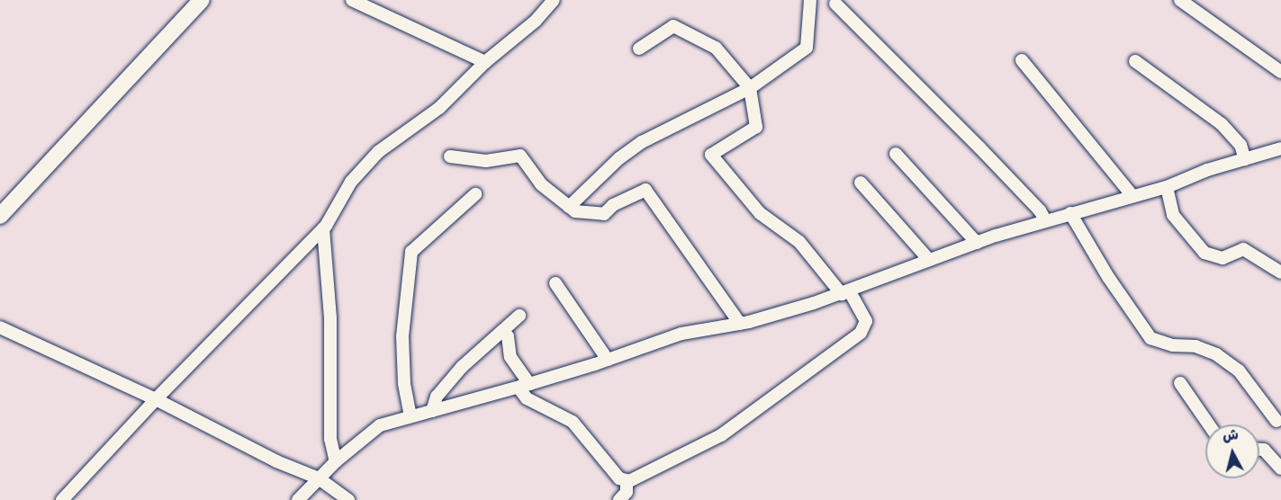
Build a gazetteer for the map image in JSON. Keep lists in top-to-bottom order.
{
  "north": "top"
}
